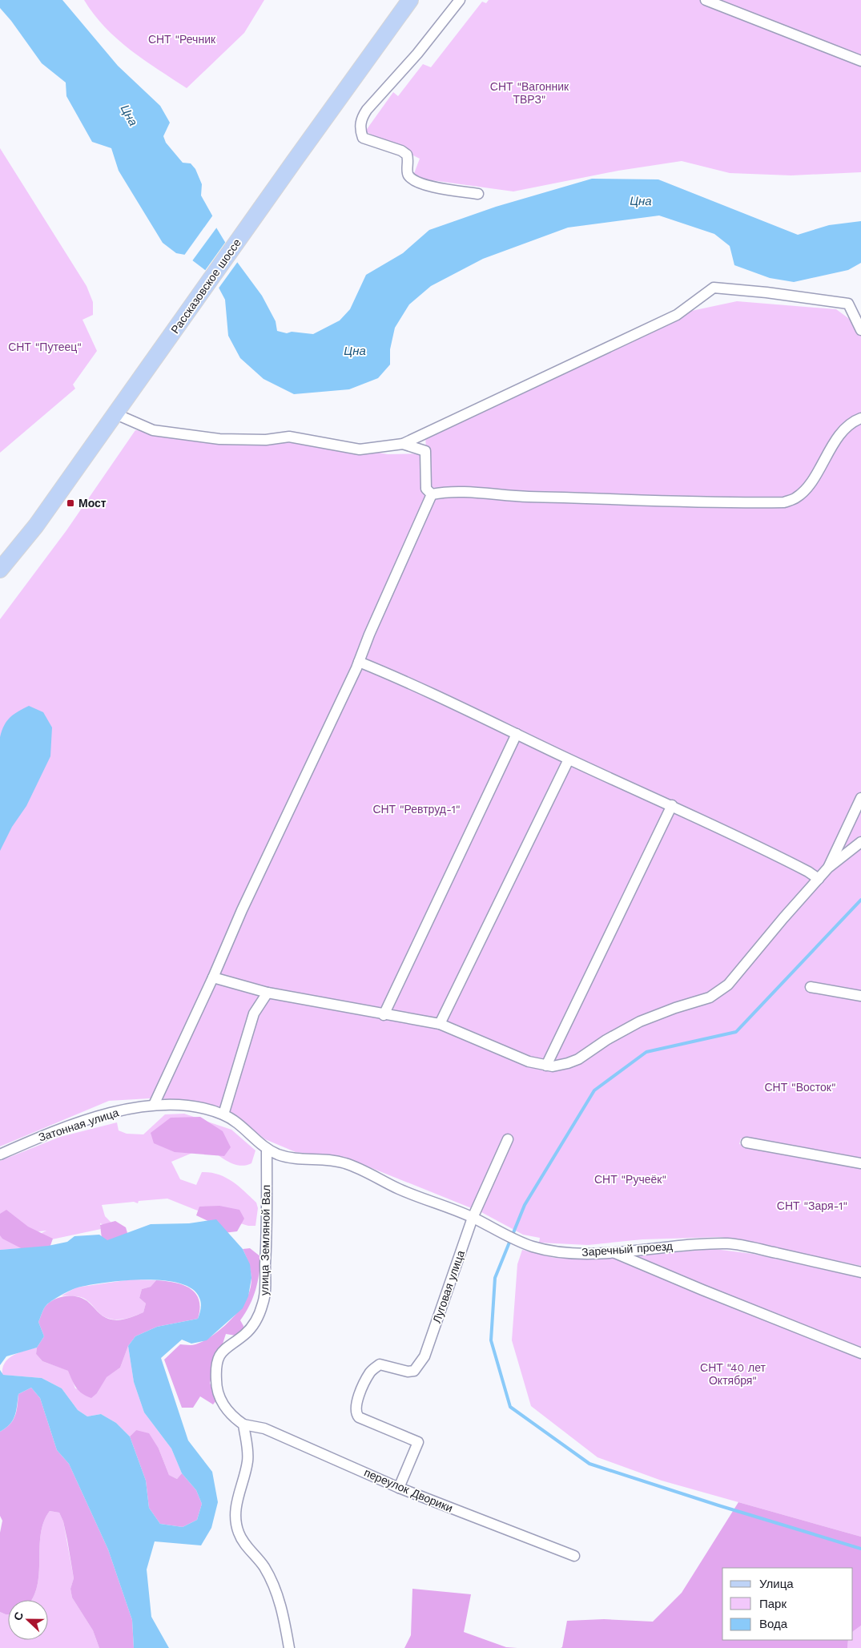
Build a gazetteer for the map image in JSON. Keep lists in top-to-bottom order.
{
  "streets": {
    "main road": ["Рассказовское шоссе"],
    "street": [
      "Затонная улица",
      "улица Земляной Вал",
      "Заречный проезд",
      "Луговая улица",
      "переулок Дворики"
    ]
  },
  "crossings": [
    ["Затонная улица", "улица Земляной Вал"],
    ["Затонная улица", "Заречный проезд"],
    ["улица Земляной Вал", "Заречный проезд"],
    ["улица Земляной Вал", "переулок Дворики"],
    ["Заречный проезд", "Луговая улица"],
    ["Луговая улица", "переулок Дворики"]
  ],
  "water": ["Цна"],
  "parks": [
    "СНТ \"Речник",
    "СНТ \"Вагонник ТВРЗ\"",
    "СНТ \"Путеец\"",
    "СНТ \"Ревтруд-1\"",
    "СНТ \"Восток\"",
    "СНТ \"Ручеёк\"",
    "СНТ \"Заря-1\"",
    "СНТ \"40 лет Октября\""
  ],
  "places": {
    "transit": ["Мост"]
  },
  "legend": ["Улица", "Парк", "Вода"],
  "north": "left"
}
